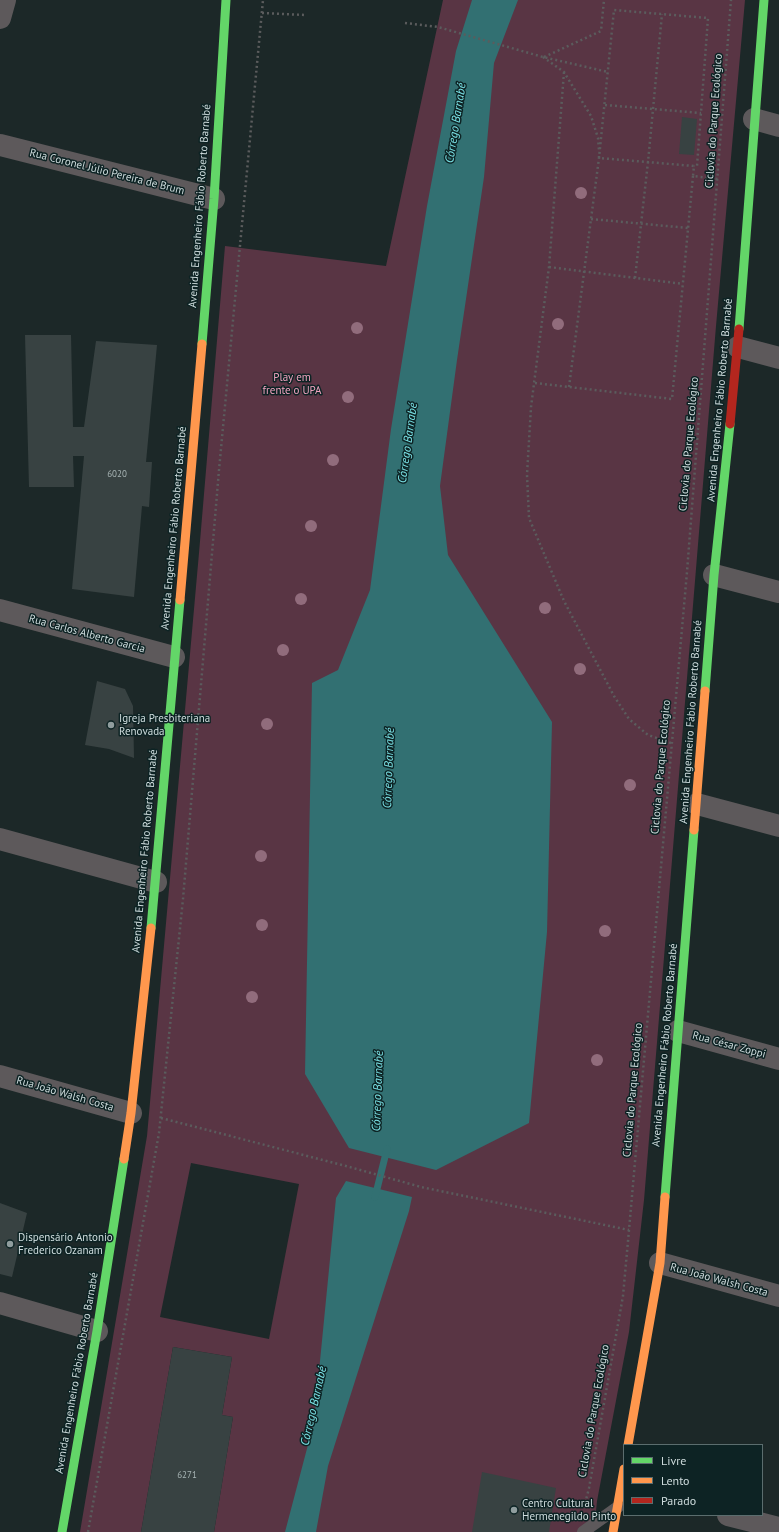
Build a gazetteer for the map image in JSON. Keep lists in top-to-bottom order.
{
  "streets": {
    "main road": ["Avenida Engenheiro Fábio Roberto Barnabé"],
    "street": [
      "Rua Coronel Júlio Pereira de Brum",
      "Rua Carlos Alberto Garcia",
      "Rua César Zoppi",
      "Rua João Walsh Costa"
    ],
    "path": ["Ciclovia do Parque Ecológico"]
  },
  "crossings": [
    ["Rua Coronel Júlio Pereira de Brum", "Avenida Engenheiro Fábio Roberto Barnabé"],
    ["Avenida Engenheiro Fábio Roberto Barnabé", "Rua Carlos Alberto Garcia"],
    ["Avenida Engenheiro Fábio Roberto Barnabé", "Rua César Zoppi"],
    ["Avenida Engenheiro Fábio Roberto Barnabé", "Rua João Walsh Costa"]
  ],
  "water": ["Córrego Barnabé"],
  "parks": ["Play em frente o UPA"],
  "places": ["Igreja Presbiteriana Renovada", "Dispensário Antonio Frederico Ozanam", "Centro Cultural Hermenegildo Pinto"],
  "house_numbers": ["6020", "6271"],
  "legend": ["Livre", "Lento", "Parado"]
}
